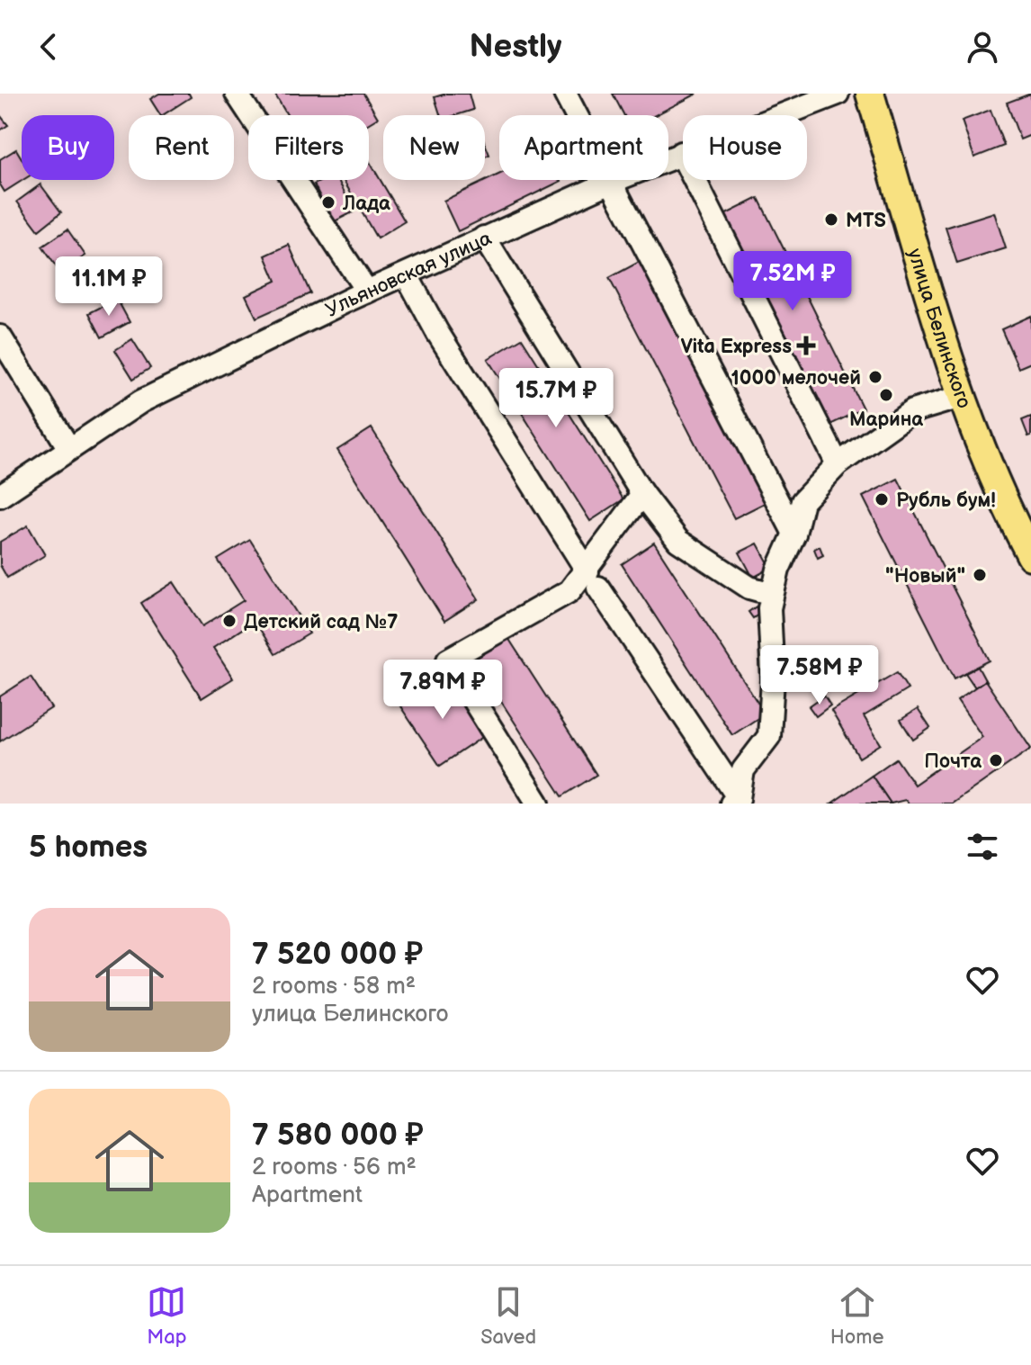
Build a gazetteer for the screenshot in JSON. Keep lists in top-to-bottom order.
{
  "streets": {
    "main road": ["улица Белинского"],
    "street": ["Ульяновская улица"]
  },
  "places": {
    "other": [
      "Лада",
      "MTS",
      "1000 мелочей",
      "Марина",
      "Рубль бум!",
      "\"Новый\"",
      "Детский сад №7",
      "Почта"
    ],
    "health": ["Vita Express"]
  },
  "page": {
    "header": "Nestly",
    "chip": [
      "Buy",
      "Rent",
      "Filters",
      "New",
      "Apartment",
      "House"
    ],
    "price": [
      "7.52M ₽",
      "11.1M ₽",
      "15.7M ₽",
      "7.58M ₽",
      "7.89M ₽"
    ],
    "heading": "5 homes",
    "list": [
      {
        "name": "7 520 000 ₽",
        "note": "2 rooms · 58 m² · улица Белинского"
      },
      {
        "name": "7 580 000 ₽",
        "note": "2 rooms · 56 m² · Apartment"
      }
    ],
    "tabs": ["Map", "Saved", "Home"]
  }
}
